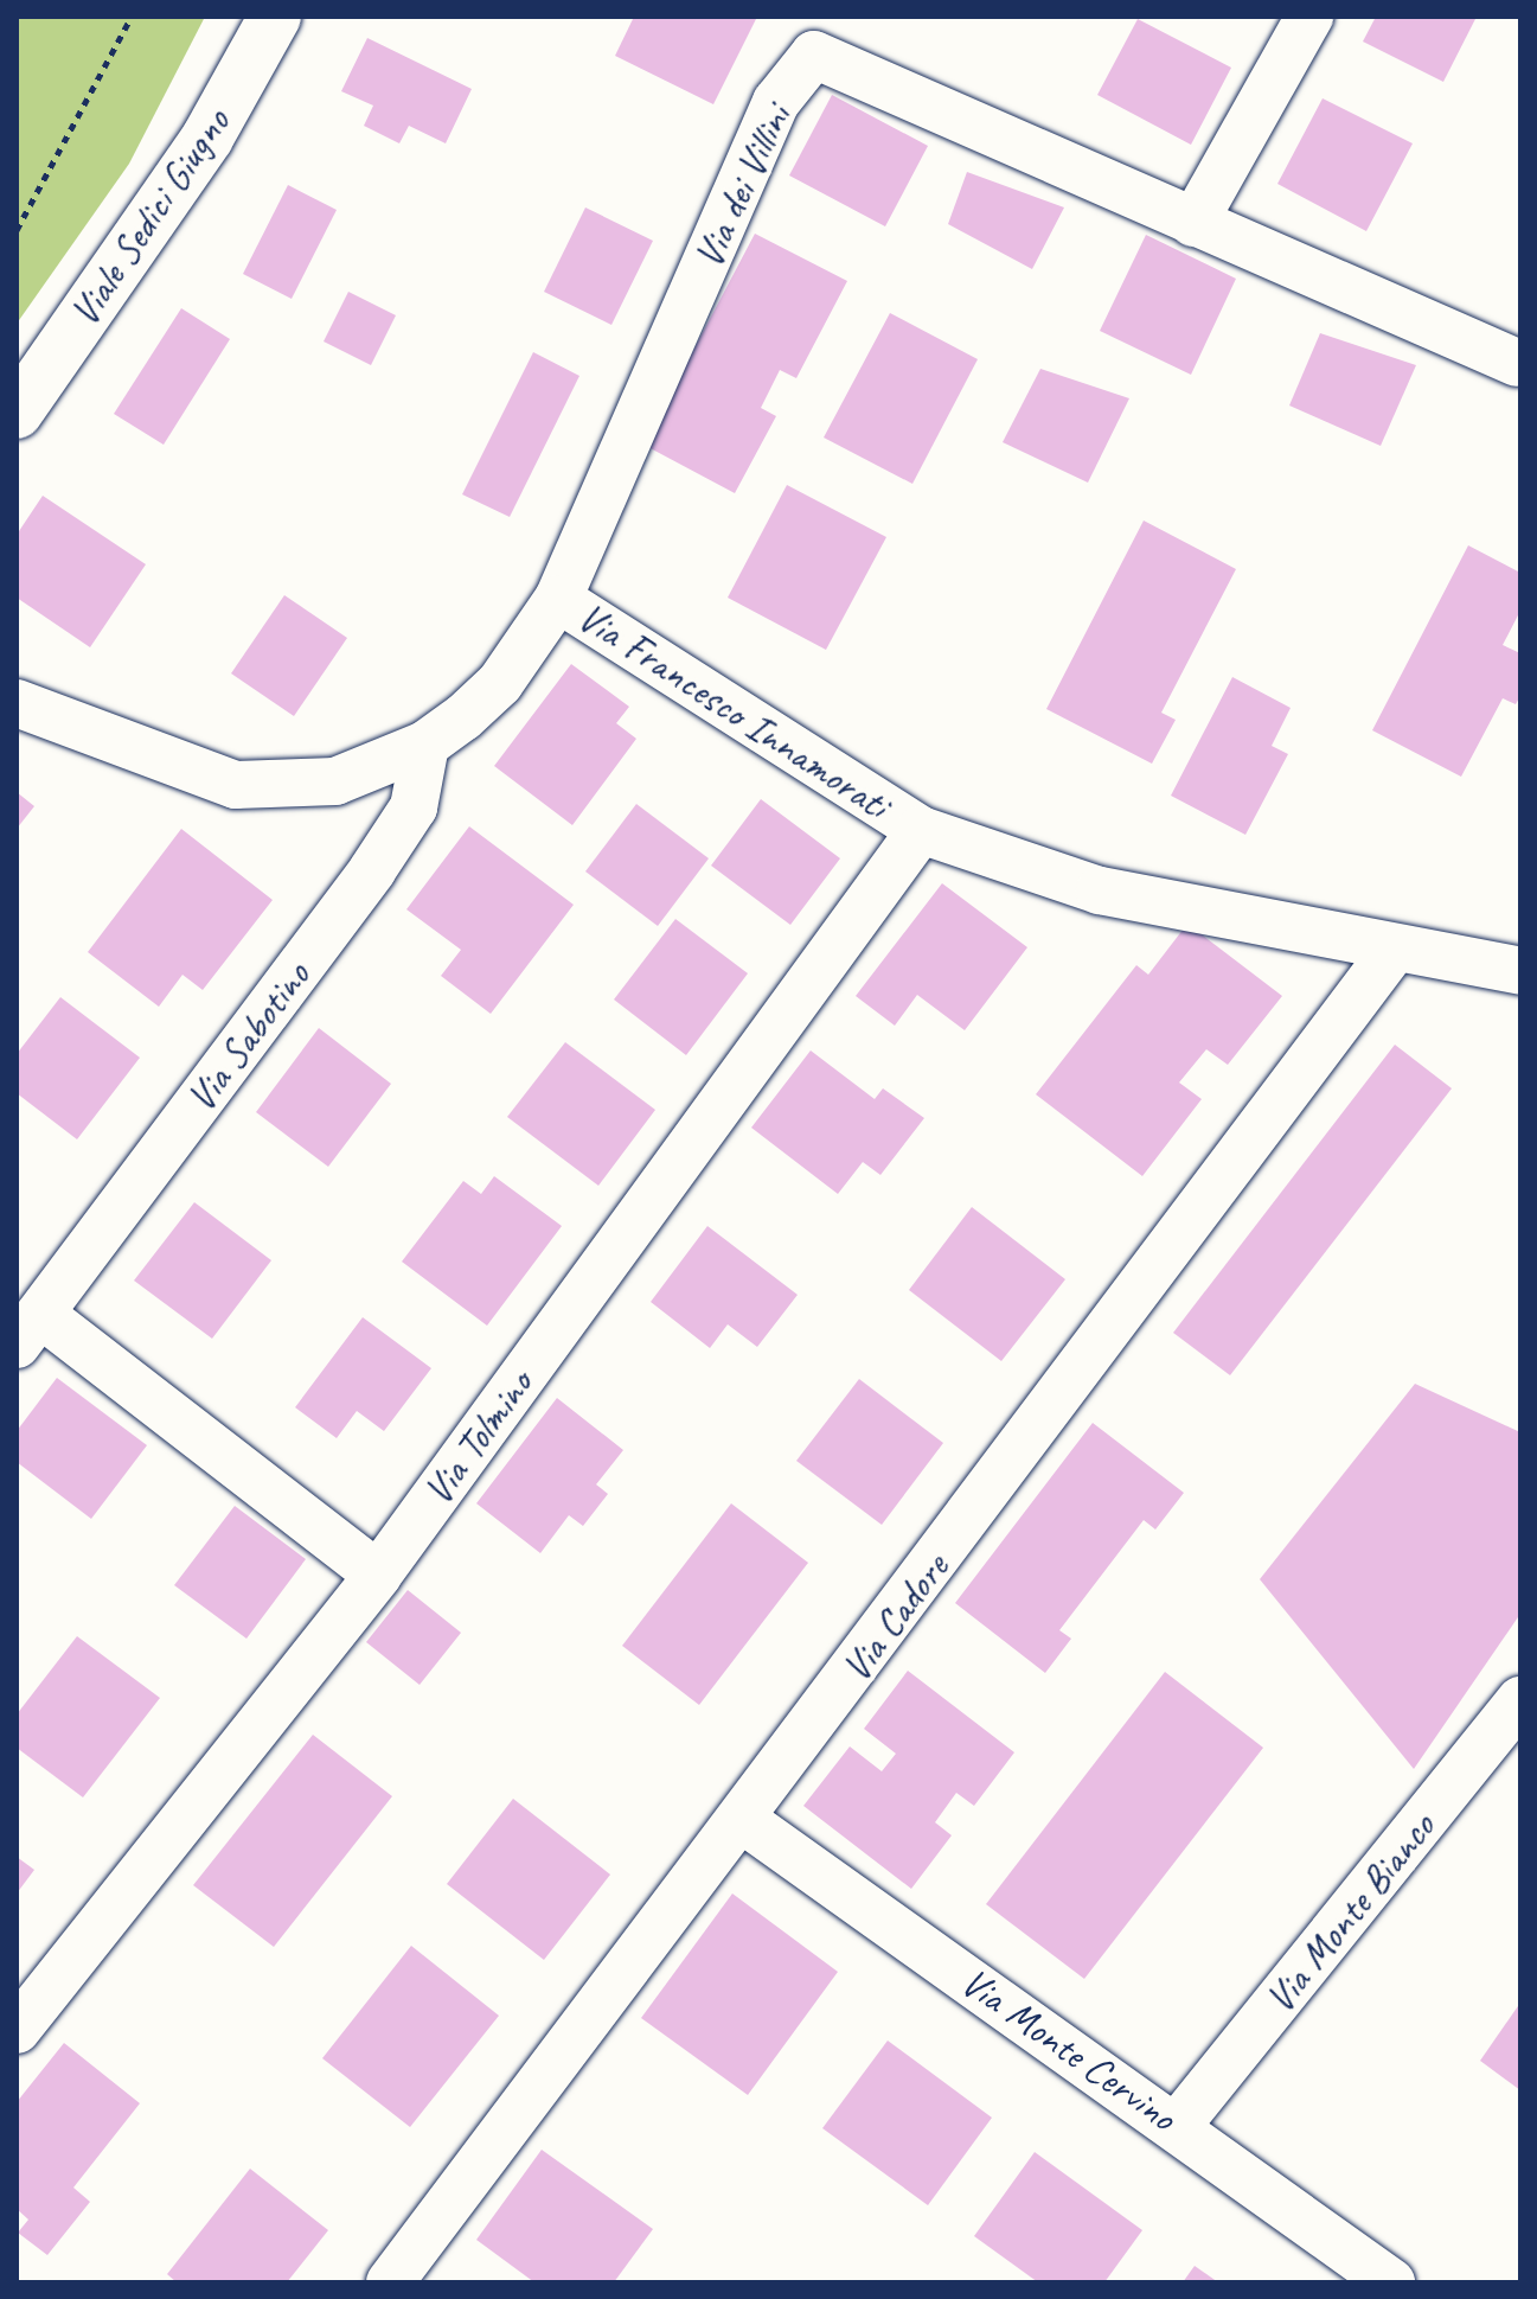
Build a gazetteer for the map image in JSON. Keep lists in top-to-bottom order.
{
  "streets": {
    "main road": ["Viale Sedici Giugno"],
    "street": [
      "Via dei Villini",
      "Via Francesco Innamorati",
      "Via Sabotino",
      "Via Tolmino",
      "Via Cadore",
      "Via Monte Bianco",
      "Via Monte Cervino"
    ]
  },
  "crossings": [
    ["Via dei Villini", "Via Francesco Innamorati"],
    ["Via Francesco Innamorati", "Via Sabotino"],
    ["Via Francesco Innamorati", "Via Tolmino"],
    ["Via Francesco Innamorati", "Via Cadore"],
    ["Via Sabotino", "Via Tolmino"],
    ["Via Cadore", "Via Monte Cervino"],
    ["Via Monte Bianco", "Via Monte Cervino"]
  ]
}
